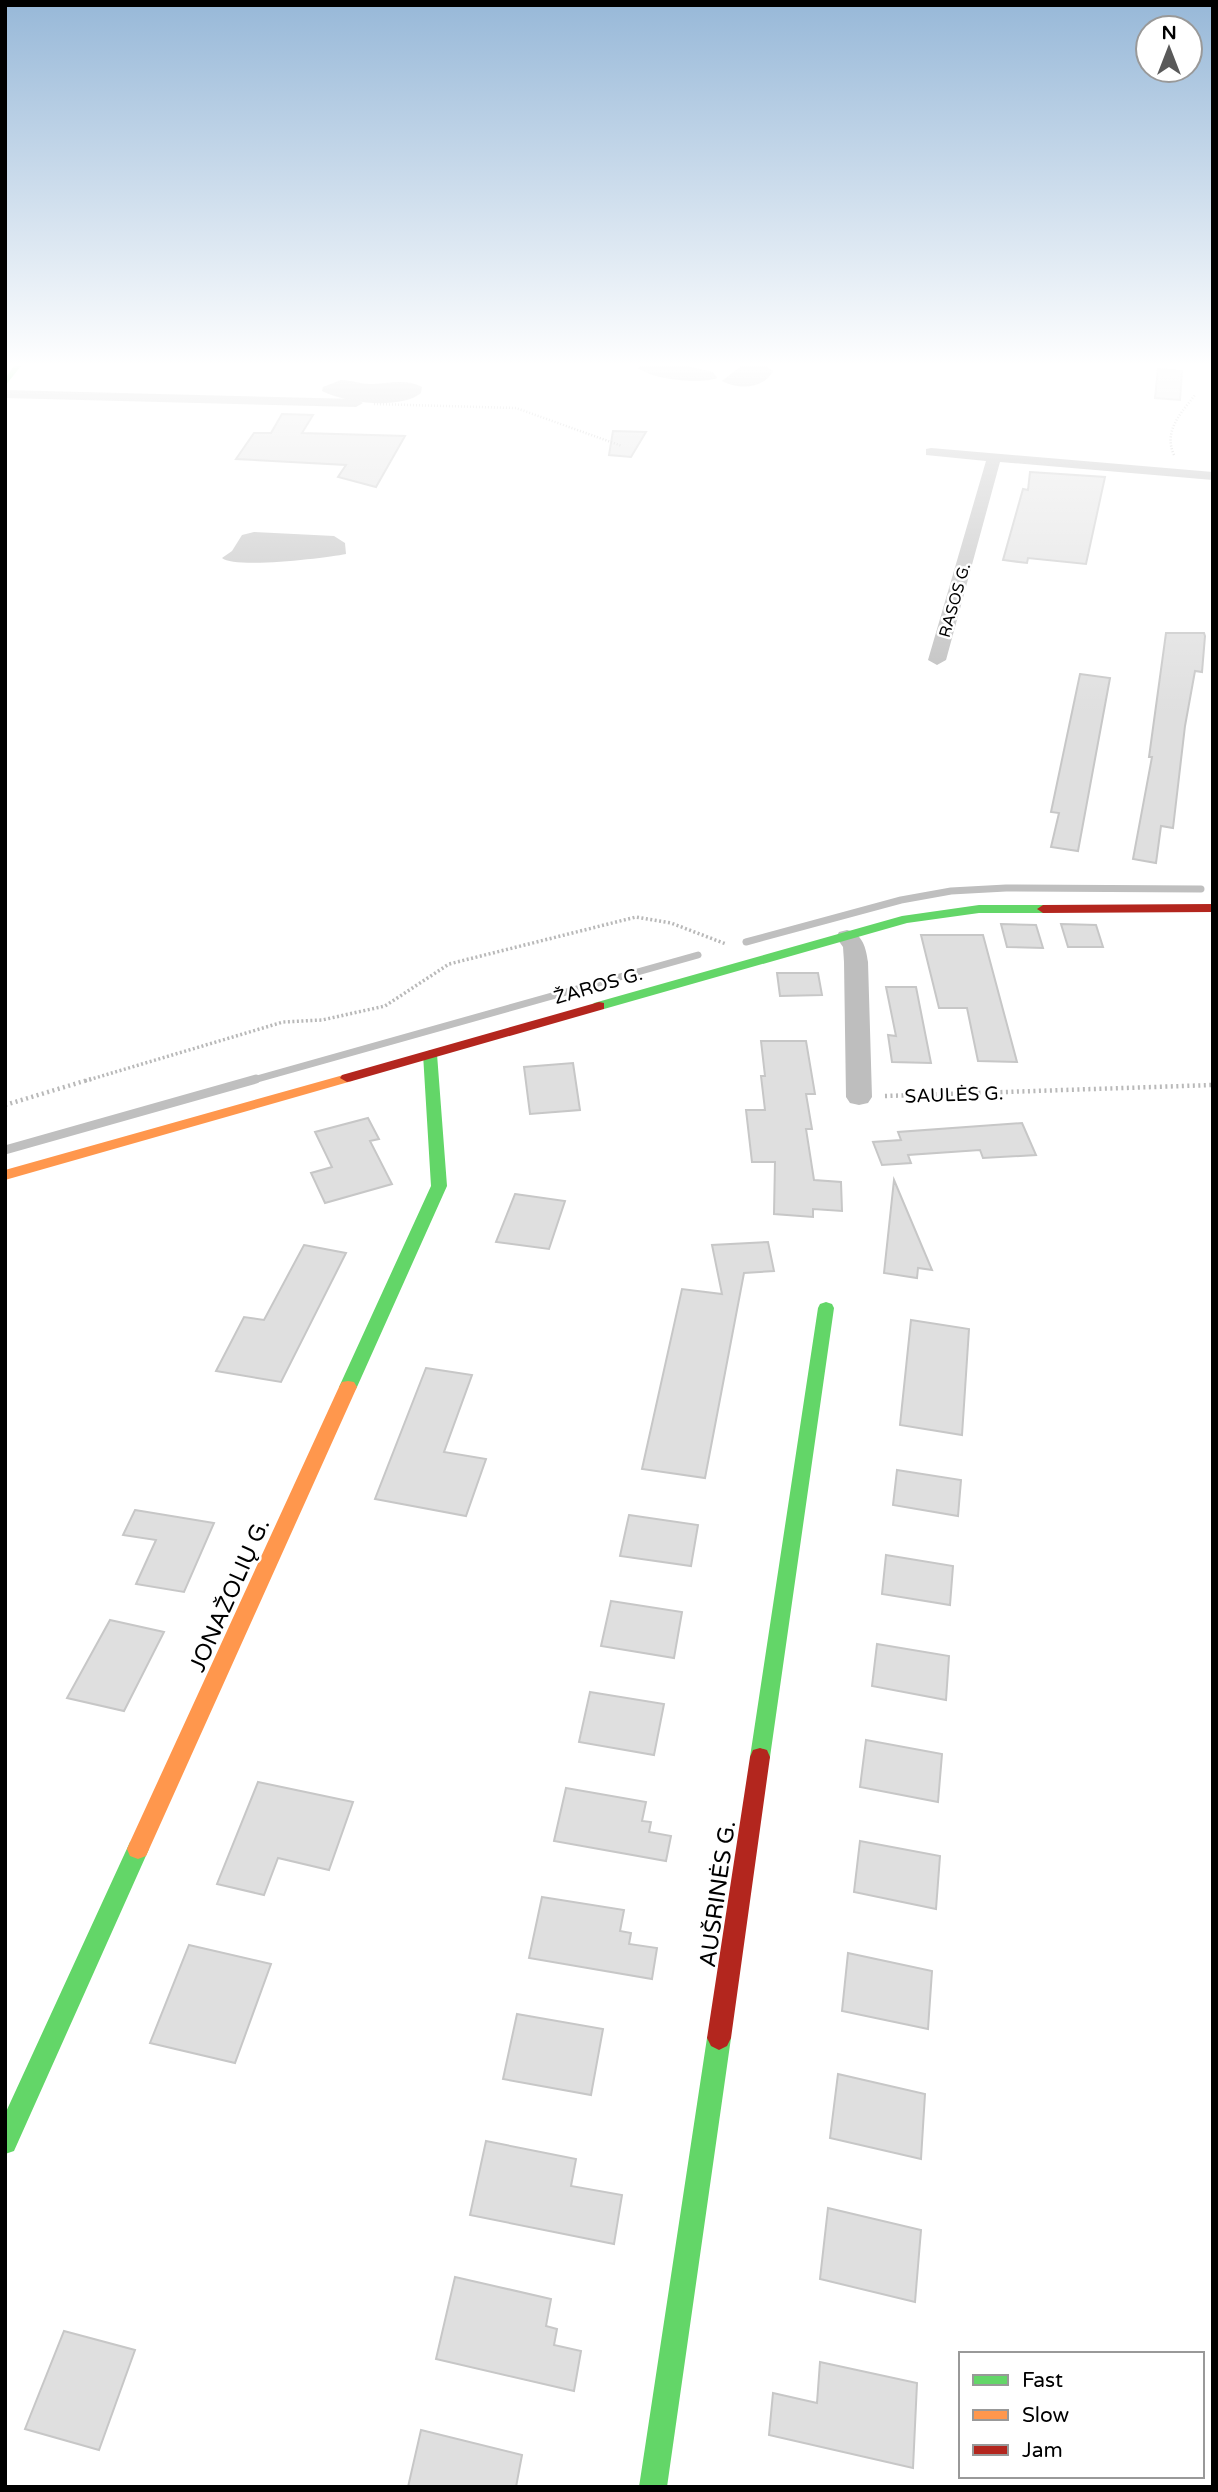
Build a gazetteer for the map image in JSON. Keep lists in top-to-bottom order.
{
  "streets": {
    "street": [
      "RASOS G.",
      "ŽAROS G.",
      "JONAŽOLIŲ G.",
      "AUŠRINĖS G."
    ],
    "path": ["SAULĖS G."]
  },
  "crossings": [
    ["ŽAROS G.", "JONAŽOLIŲ G."]
  ],
  "legend": ["Fast", "Slow", "Jam"],
  "north": "top"
}
